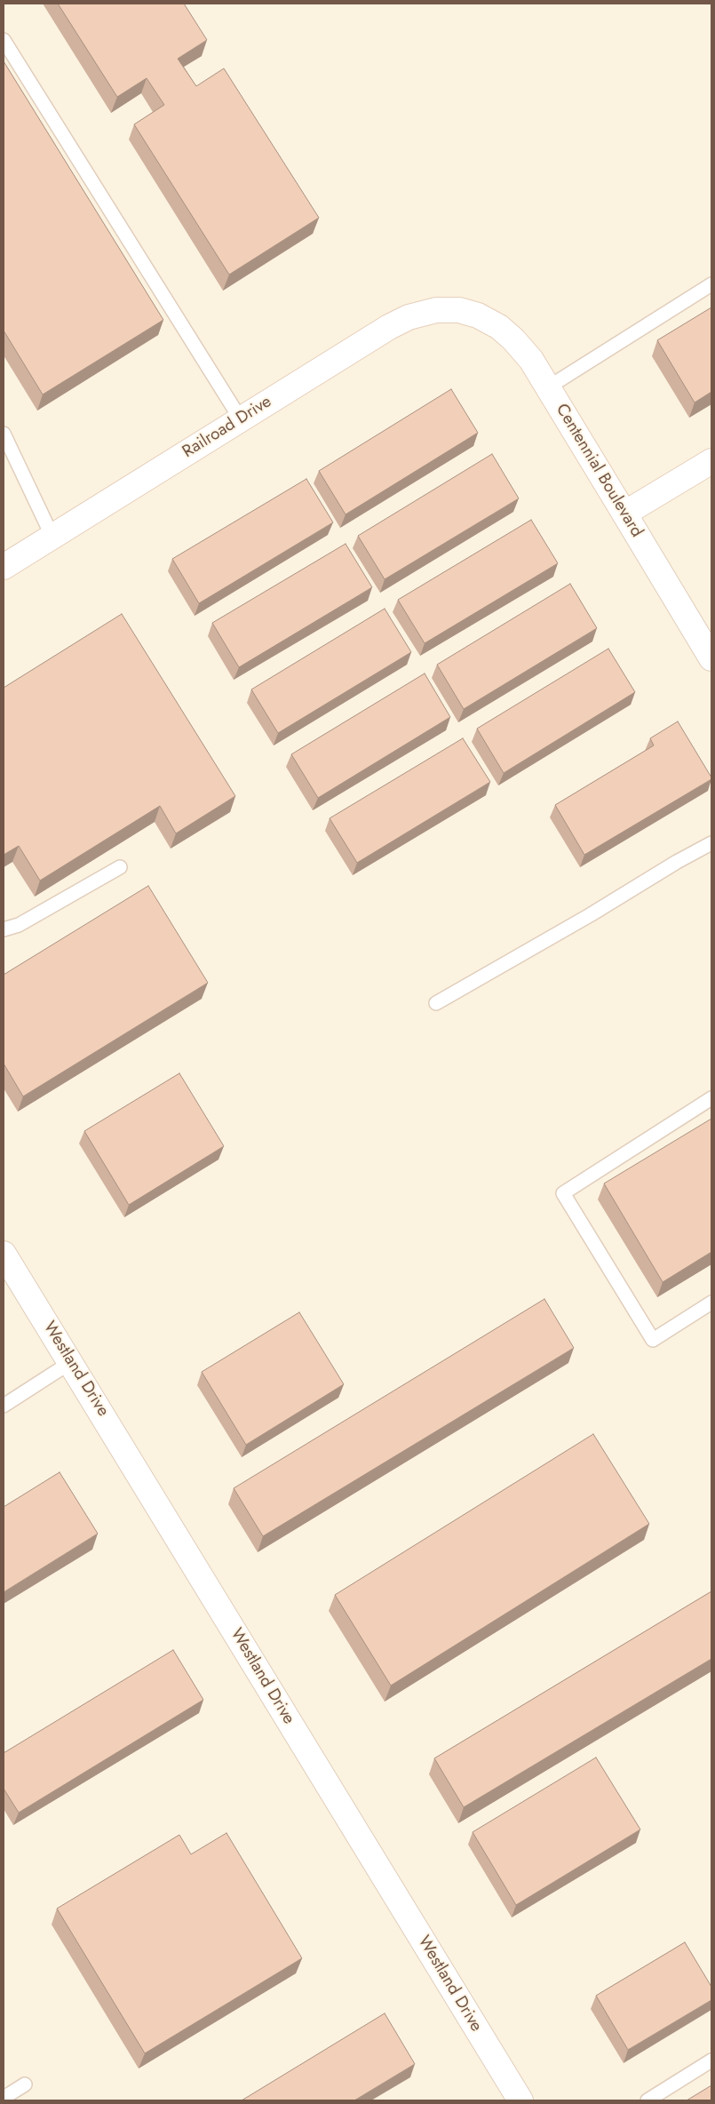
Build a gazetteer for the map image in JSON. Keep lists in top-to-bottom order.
{
  "streets": {
    "street": ["Railroad Drive", "Centennial Boulevard", "Westland Drive"]
  },
  "crossings": [
    ["Railroad Drive", "Centennial Boulevard"]
  ]
}
